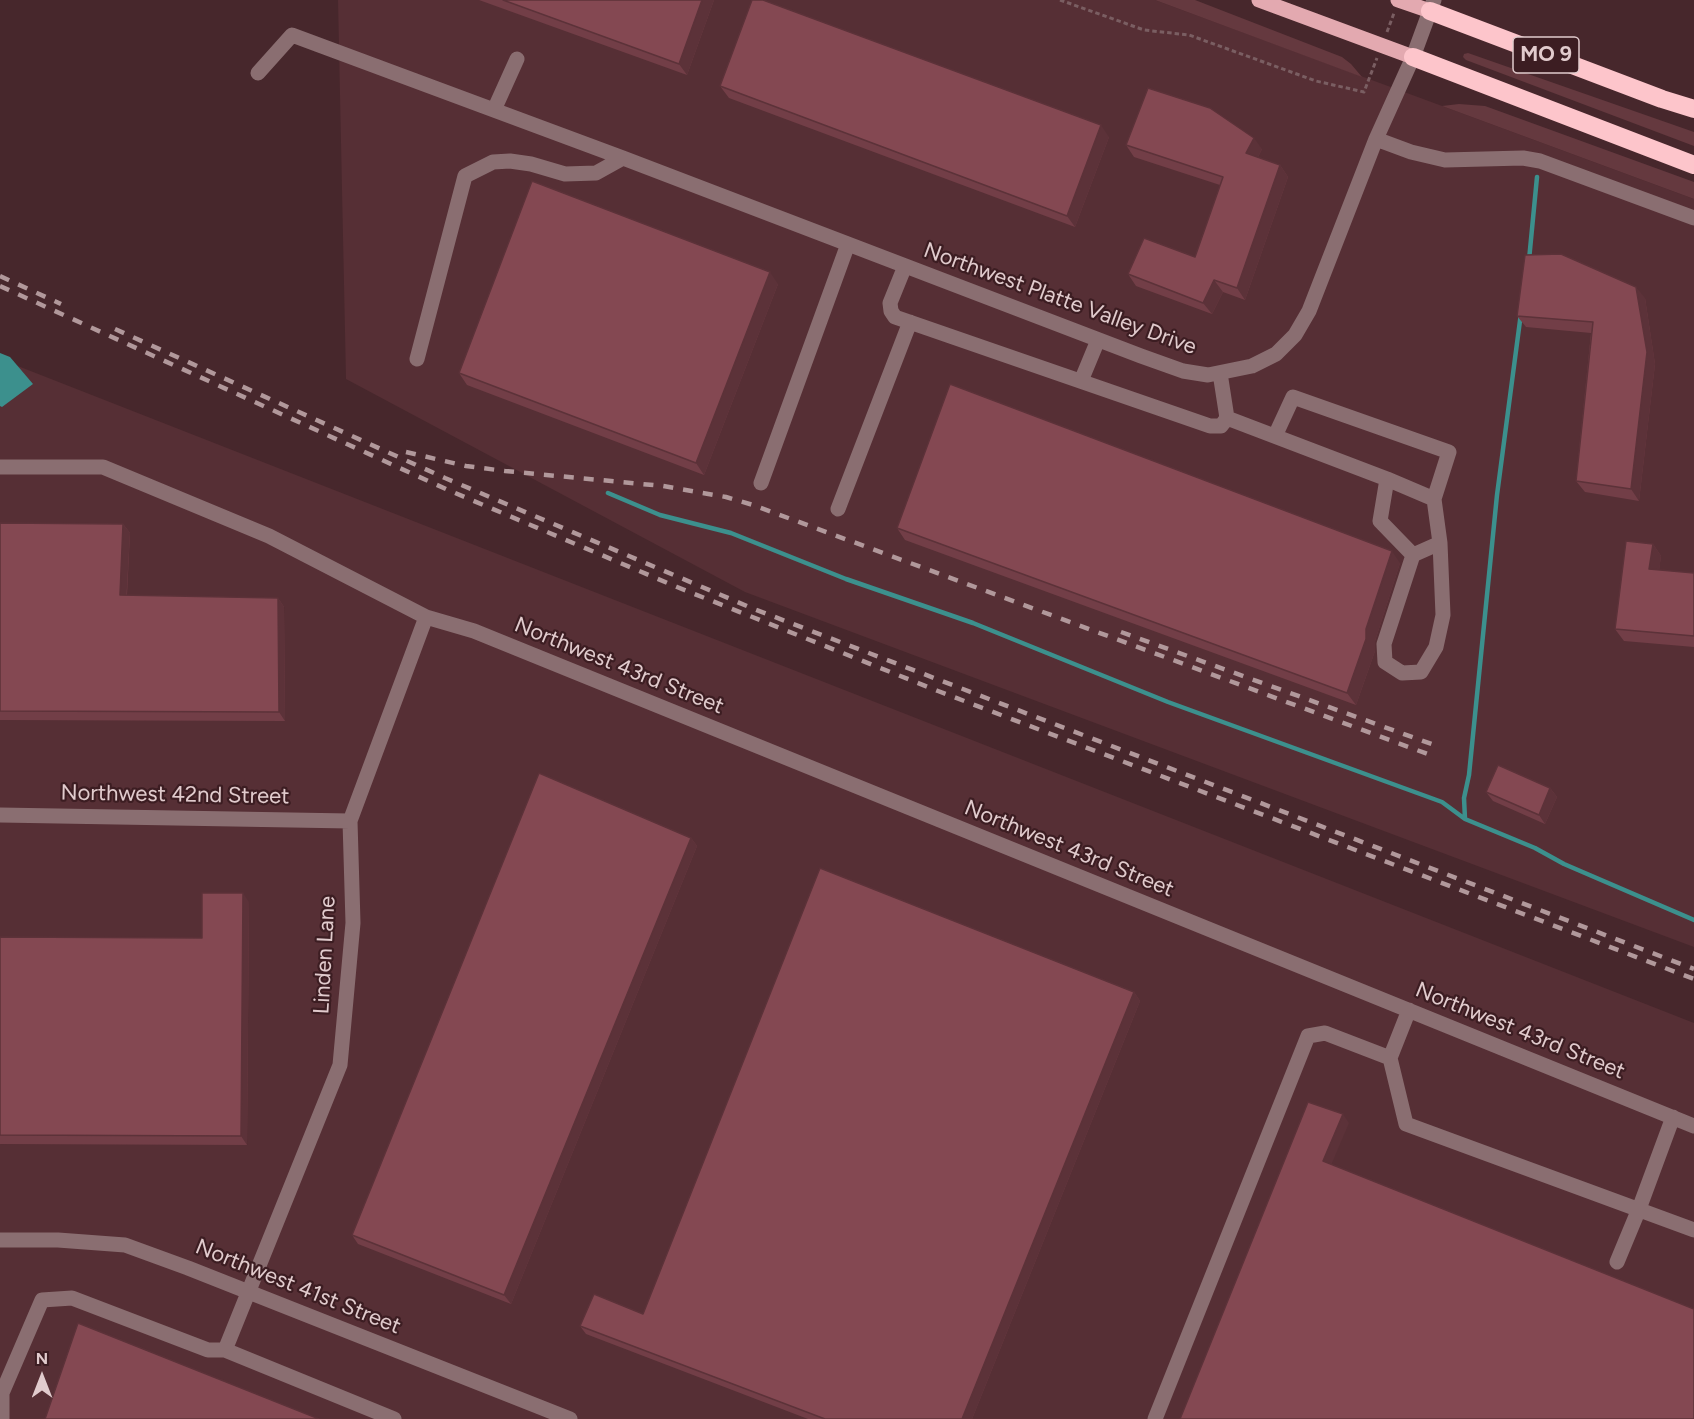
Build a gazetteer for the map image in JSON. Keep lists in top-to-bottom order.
{
  "streets": {
    "highway": ["MO 9"],
    "street": [
      "Northwest Platte Valley Drive",
      "Northwest 43rd Street",
      "Northwest 42nd Street",
      "Linden Lane",
      "Northwest 41st Street"
    ]
  },
  "crossings": [
    ["MO 9", "Northwest Platte Valley Drive"],
    ["Northwest 43rd Street", "Linden Lane"],
    ["Northwest 42nd Street", "Linden Lane"],
    ["Linden Lane", "Northwest 41st Street"]
  ],
  "north": "top"
}
